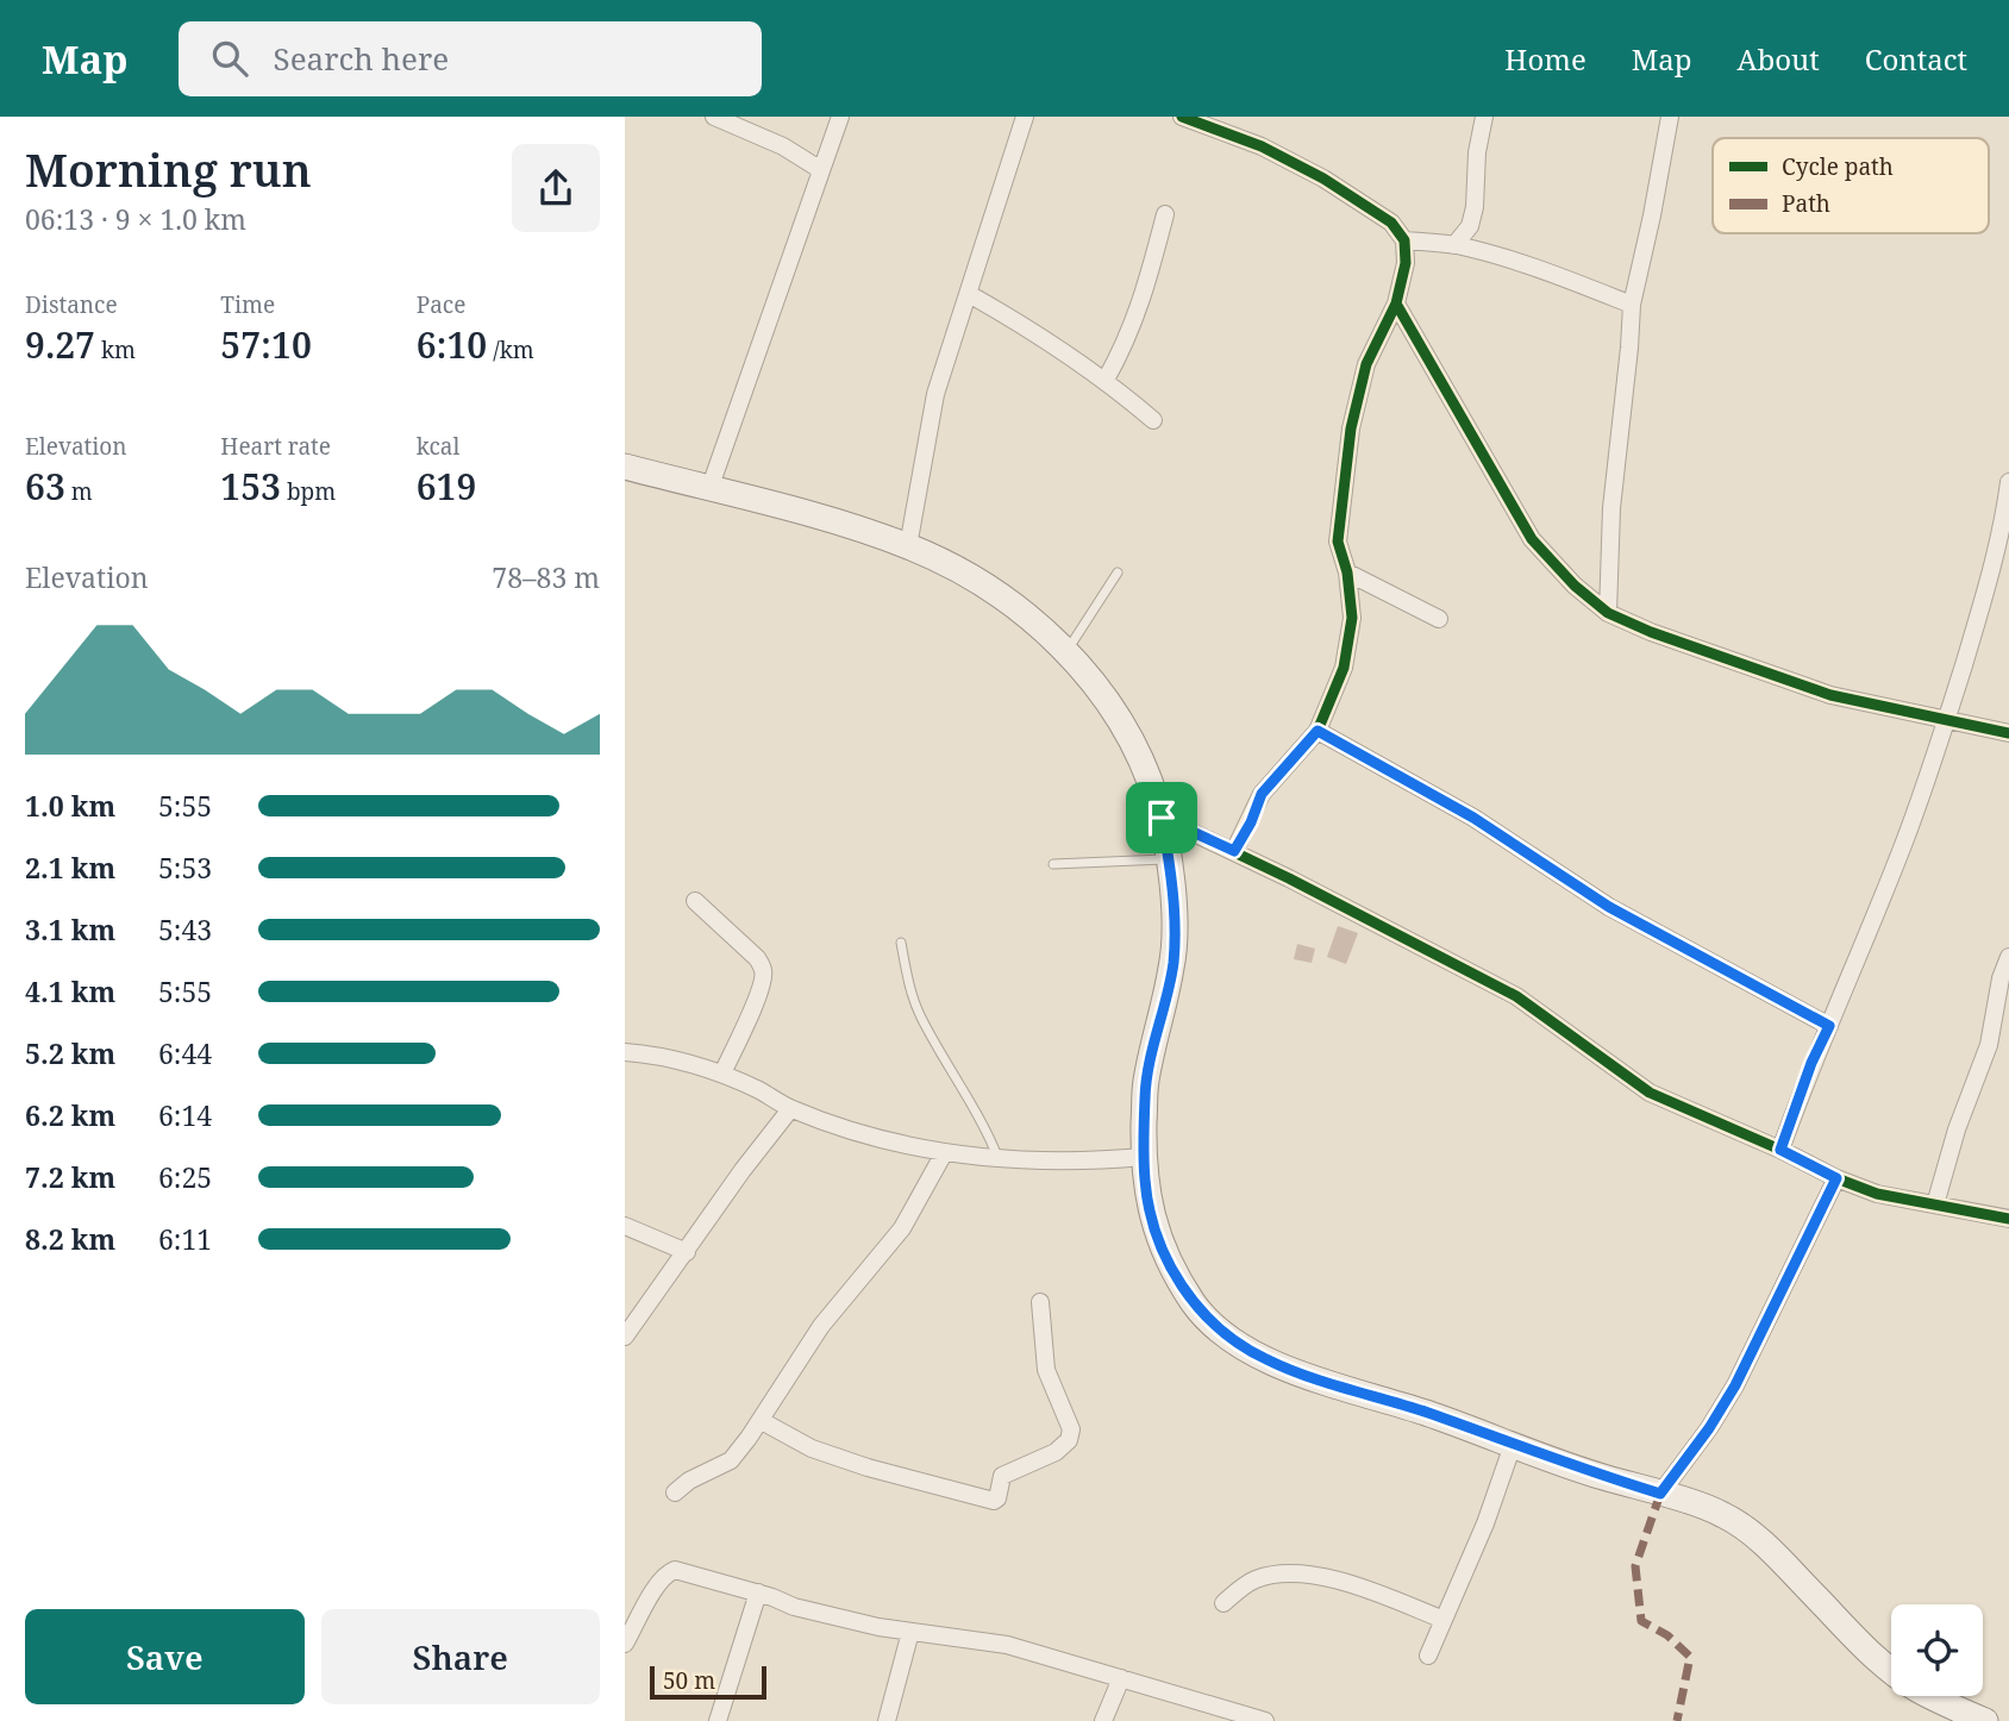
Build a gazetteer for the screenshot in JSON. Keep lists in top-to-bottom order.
{
  "legend": ["Cycle path", "Path"],
  "scale_bar": "50 m",
  "page": {
    "header": "Map",
    "search": "Search here",
    "nav": [
      "Home",
      "Map",
      "About",
      "Contact"
    ],
    "heading": ["Morning run", "06:13 · 9 × 1.0 km"],
    "stats": [
      ["Distance", "9.27 km"],
      ["Time", "57:10"],
      ["Pace", "6:10 /km"],
      ["Elevation", "63 m"],
      ["Heart rate", "153 bpm"],
      ["kcal", "619"]
    ],
    "chart": ["Elevation", "78–83 m"],
    "list": [
      {
        "name": "1.0 km",
        "note": "5:55"
      },
      {
        "name": "2.1 km",
        "note": "5:53"
      },
      {
        "name": "3.1 km",
        "note": "5:43"
      },
      {
        "name": "4.1 km",
        "note": "5:55"
      },
      {
        "name": "5.2 km",
        "note": "6:44"
      },
      {
        "name": "6.2 km",
        "note": "6:14"
      },
      {
        "name": "7.2 km",
        "note": "6:25"
      },
      {
        "name": "8.2 km",
        "note": "6:11"
      }
    ],
    "buttons": ["Save", "Share"],
    "scale": "50 m"
  }
}
